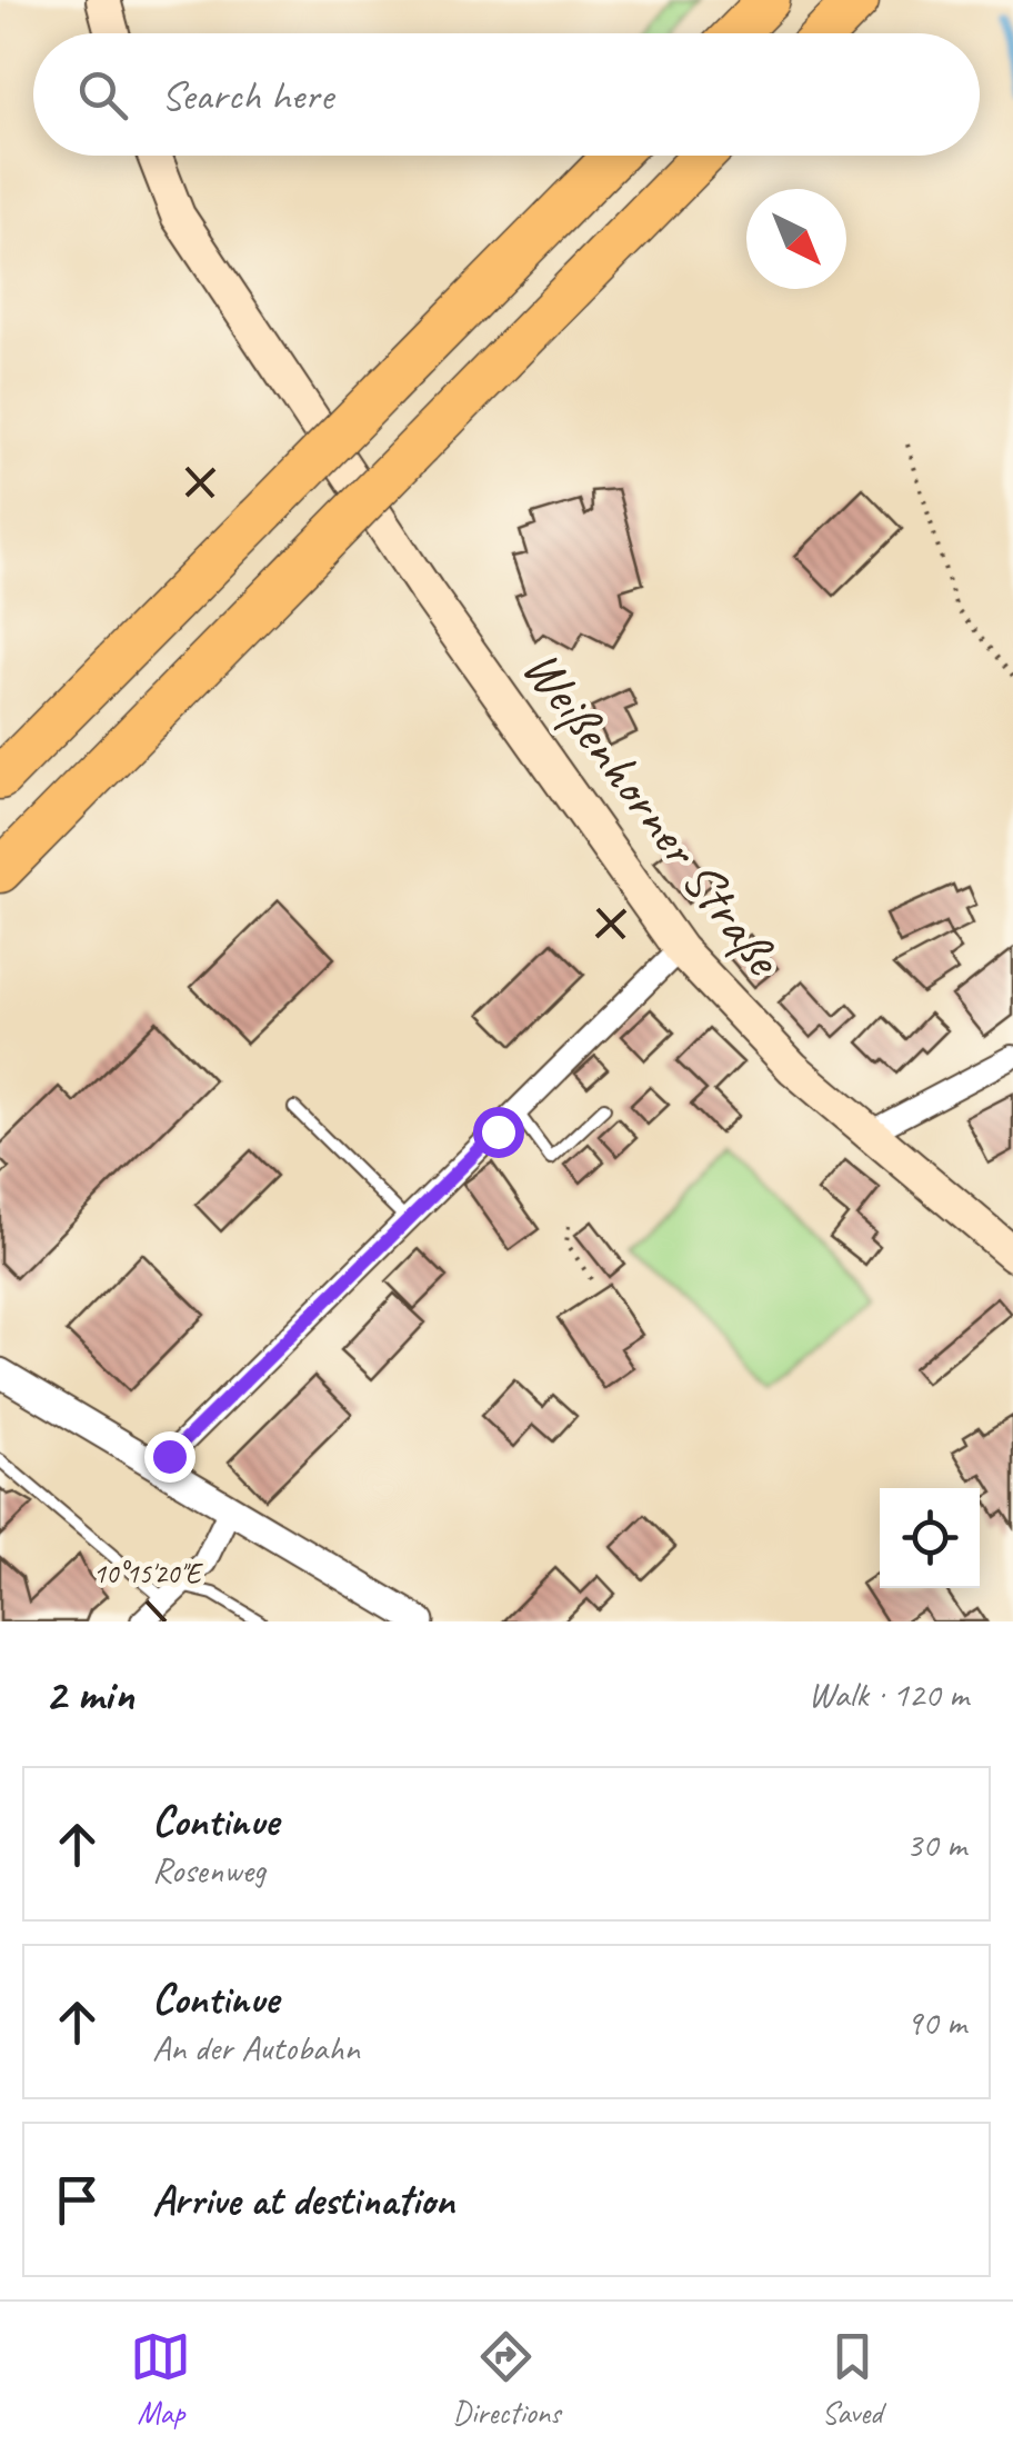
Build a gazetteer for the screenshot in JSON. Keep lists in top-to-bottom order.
{
  "streets": {
    "main road": ["Weißenhorner Straße"]
  },
  "north": "bottom right",
  "page": {
    "search": "Search here",
    "heading": ["2 min", "Walk · 120 m"],
    "list": [
      ["Continue", "Rosenweg", "30 m"],
      ["Continue", "An der Autobahn", "90 m"],
      "Arrive at destination"
    ],
    "nav": ["Map", "Directions", "Saved"]
  },
  "coordinates": ["10°15'20\"E"]
}
